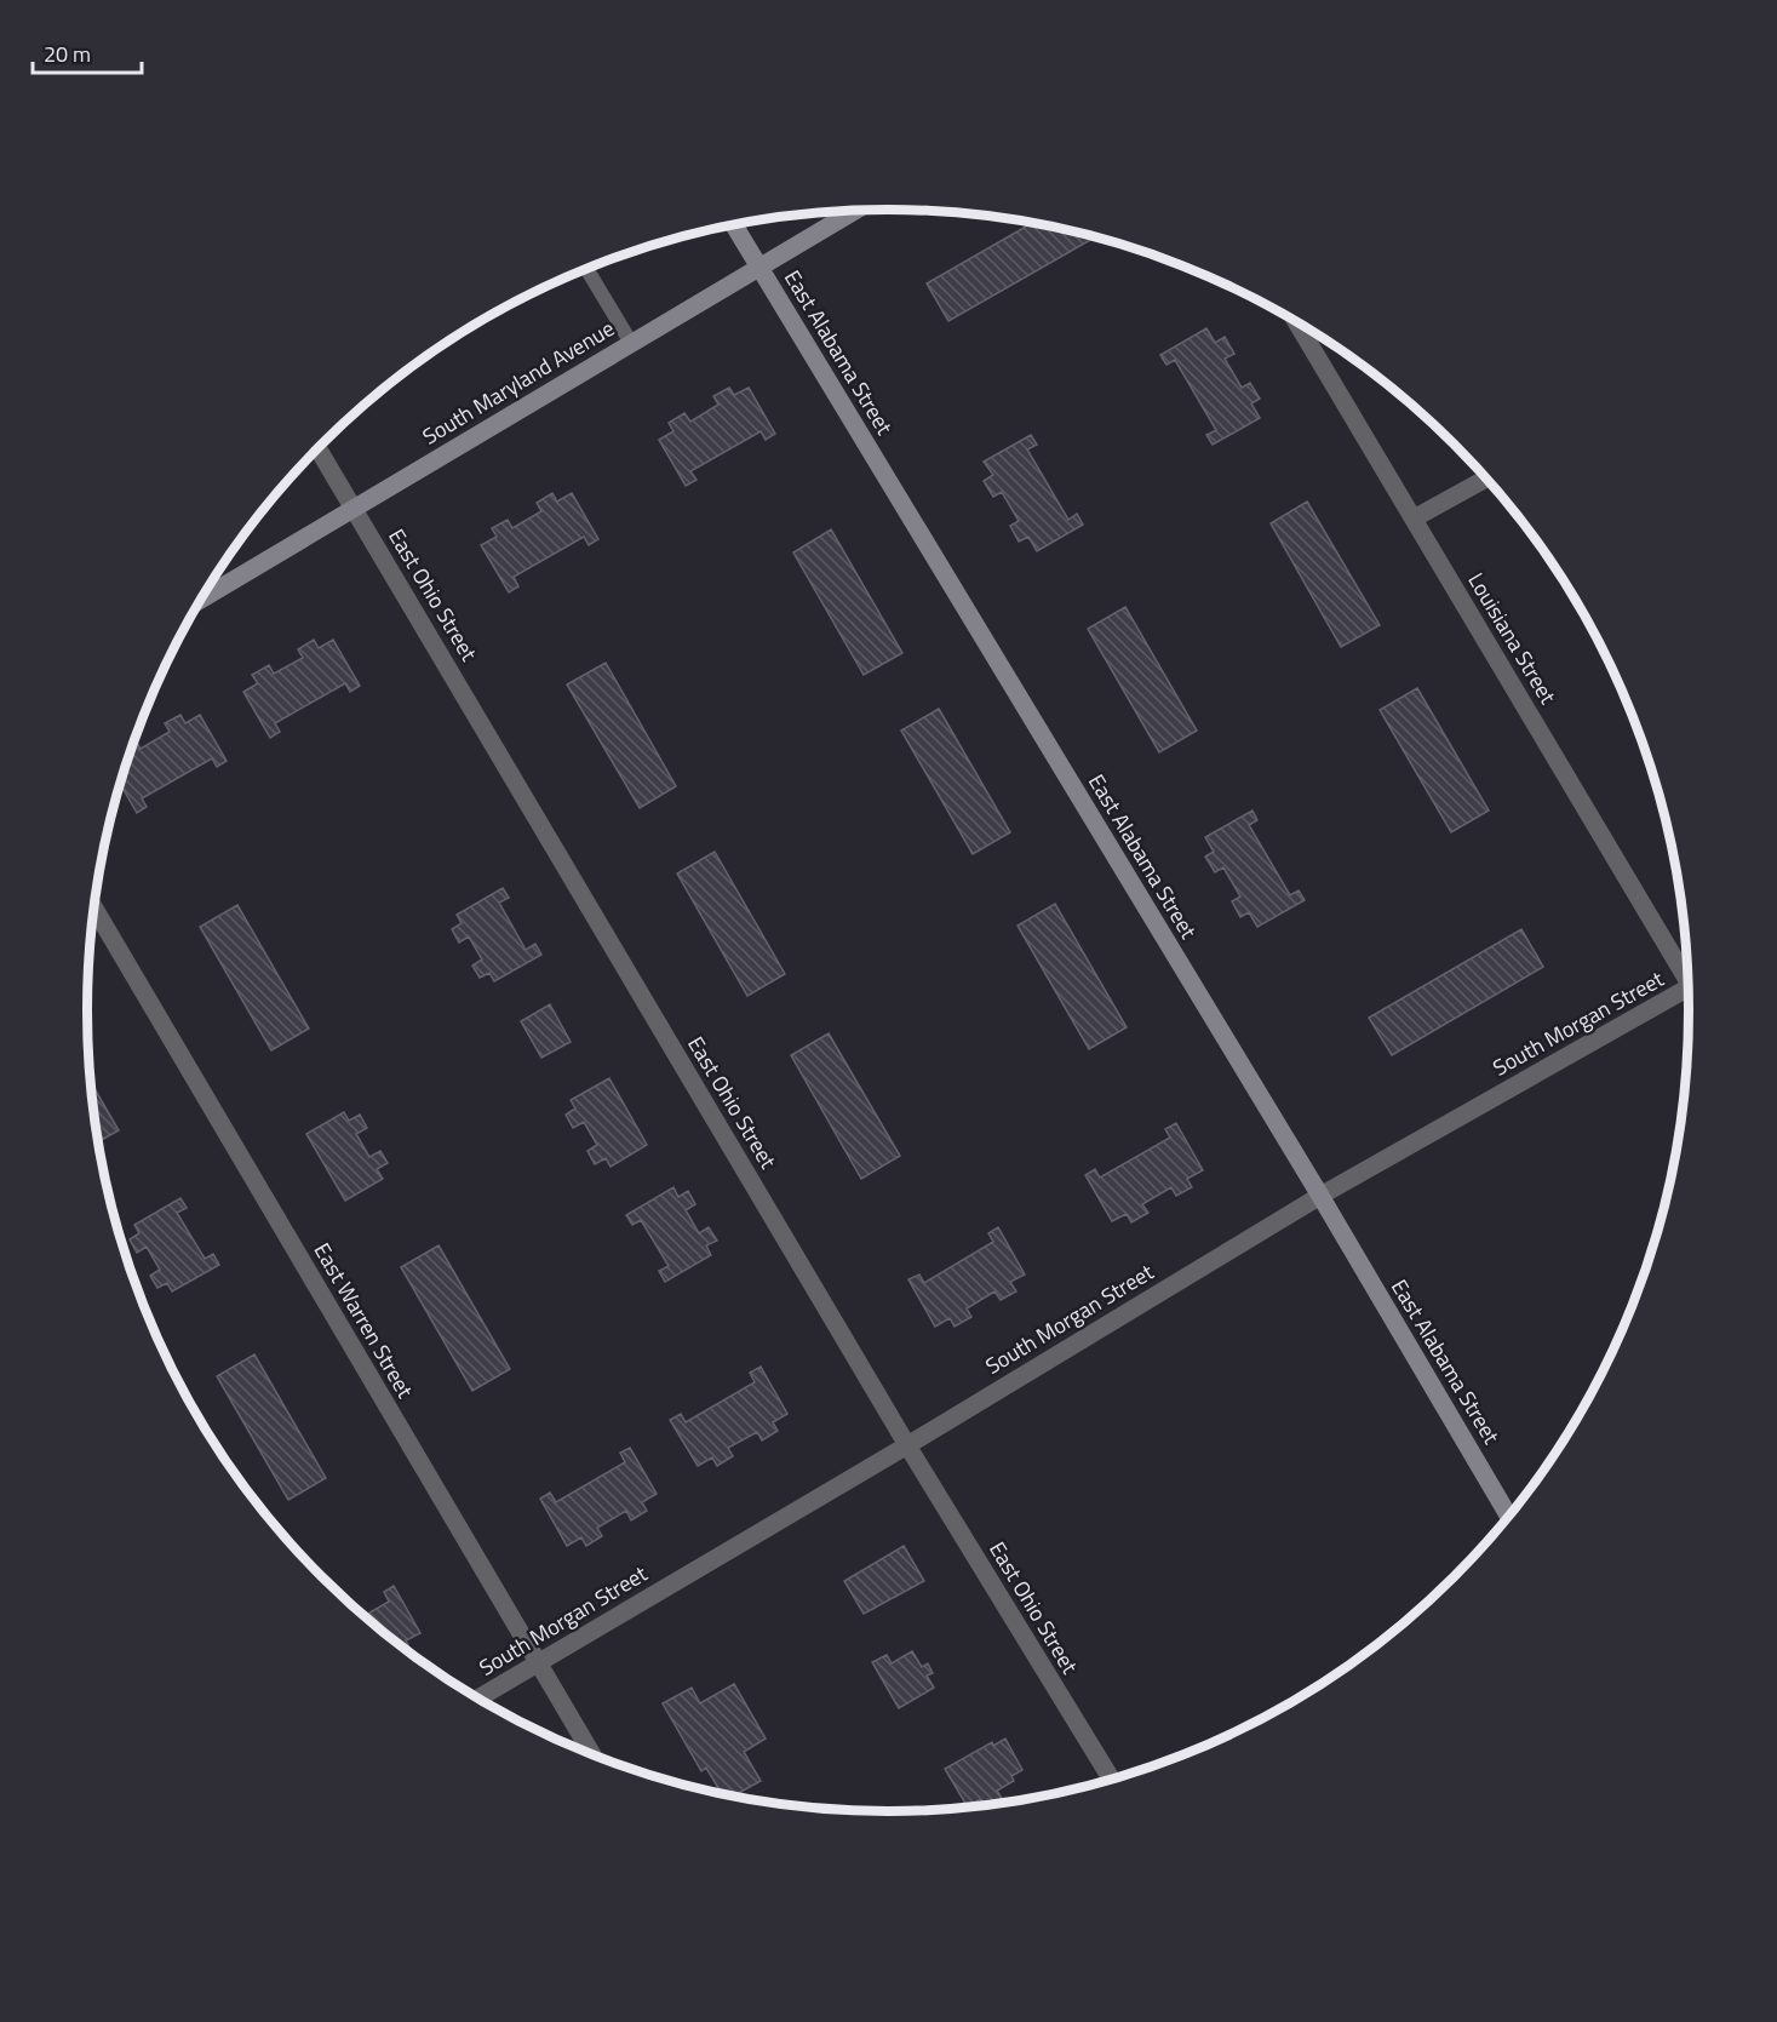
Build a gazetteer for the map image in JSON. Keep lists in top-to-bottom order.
{
  "streets": {
    "street": [
      "East Alabama Street",
      "South Maryland Avenue",
      "East Ohio Street",
      "Louisiana Street",
      "South Morgan Street",
      "East Warren Street"
    ]
  },
  "crossings": [
    ["East Alabama Street", "South Maryland Avenue"],
    ["East Alabama Street", "South Morgan Street"],
    ["South Maryland Avenue", "East Ohio Street"],
    ["East Ohio Street", "South Morgan Street"],
    ["South Morgan Street", "East Warren Street"]
  ],
  "scale_bar": "20 m"
}
